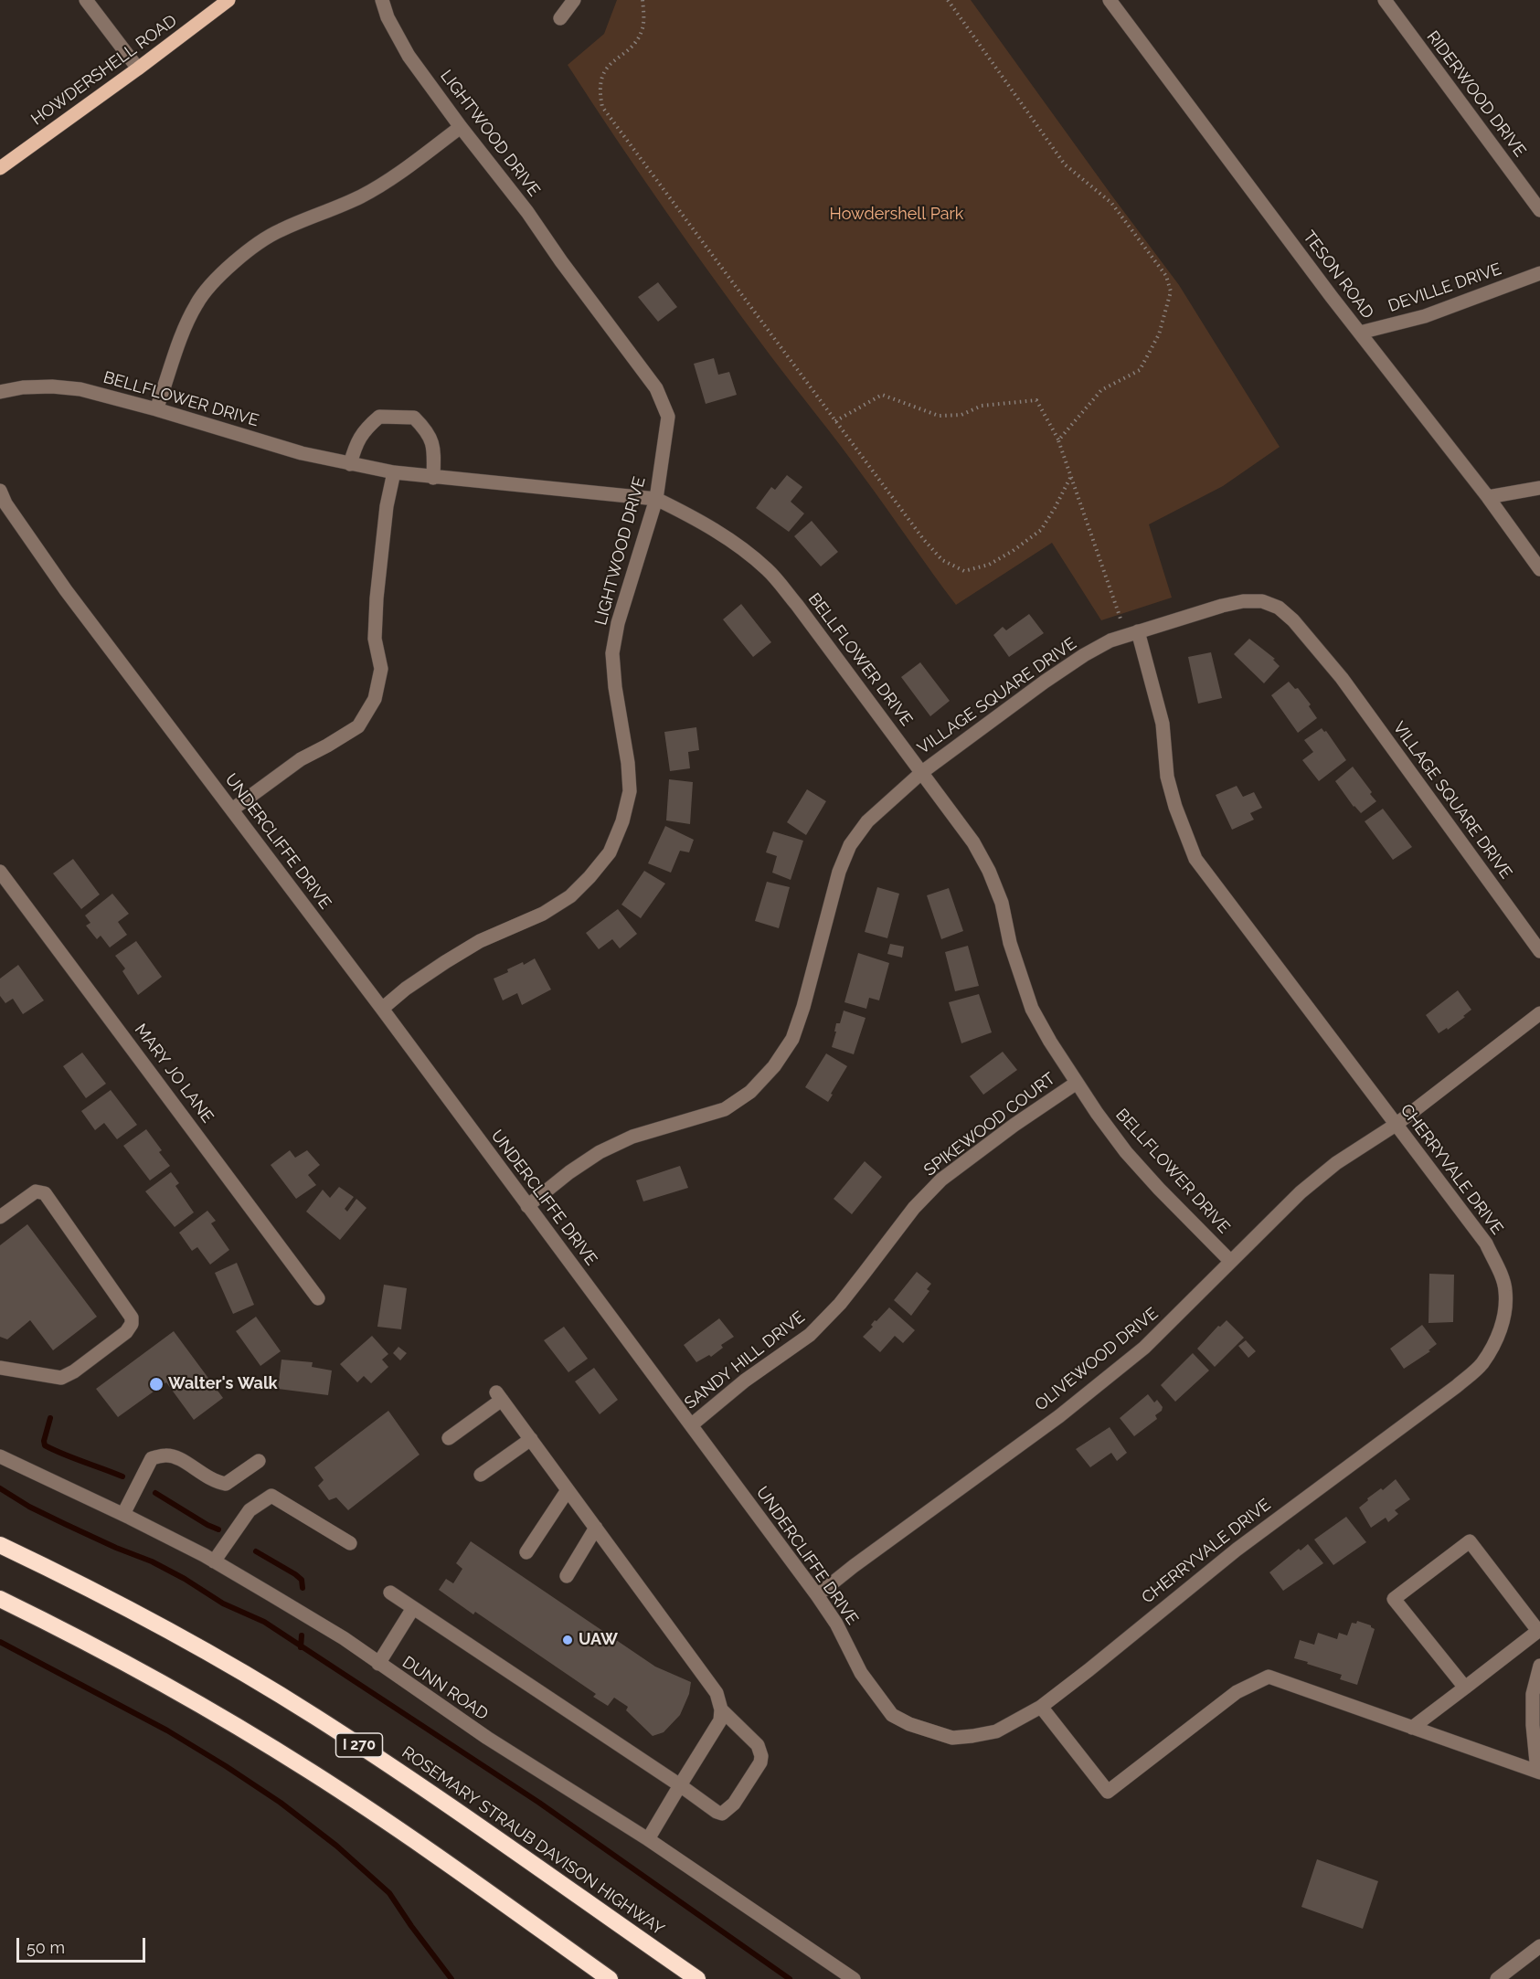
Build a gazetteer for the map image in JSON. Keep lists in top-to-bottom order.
{
  "streets": {
    "highway": ["I 270", "ROSEMARY STRAUB DAVISON HIGHWAY"],
    "main road": ["HOWDERSHELL ROAD"],
    "street": [
      "RIDERWOOD DRIVE",
      "LIGHTWOOD DRIVE",
      "TESON ROAD",
      "DEVILLE DRIVE",
      "BELLFLOWER DRIVE",
      "VILLAGE SQUARE DRIVE",
      "UNDERCLIFFE DRIVE",
      "MARY JO LANE",
      "SPIKEWOOD COURT",
      "CHERRYVALE DRIVE",
      "OLIVEWOOD DRIVE",
      "SANDY HILL DRIVE",
      "DUNN ROAD"
    ]
  },
  "crossings": [
    ["LIGHTWOOD DRIVE", "BELLFLOWER DRIVE"],
    ["LIGHTWOOD DRIVE", "UNDERCLIFFE DRIVE"],
    ["TESON ROAD", "DEVILLE DRIVE"],
    ["BELLFLOWER DRIVE", "VILLAGE SQUARE DRIVE"],
    ["BELLFLOWER DRIVE", "SPIKEWOOD COURT"],
    ["BELLFLOWER DRIVE", "OLIVEWOOD DRIVE"],
    ["VILLAGE SQUARE DRIVE", "UNDERCLIFFE DRIVE"],
    ["VILLAGE SQUARE DRIVE", "CHERRYVALE DRIVE"],
    ["UNDERCLIFFE DRIVE", "CHERRYVALE DRIVE"],
    ["UNDERCLIFFE DRIVE", "OLIVEWOOD DRIVE"],
    ["UNDERCLIFFE DRIVE", "SANDY HILL DRIVE"],
    ["SPIKEWOOD COURT", "SANDY HILL DRIVE"],
    ["CHERRYVALE DRIVE", "OLIVEWOOD DRIVE"]
  ],
  "parks": ["Howdershell Park"],
  "places": ["Walter's Walk", "UAW"],
  "scale_bar": "50 m"
}
